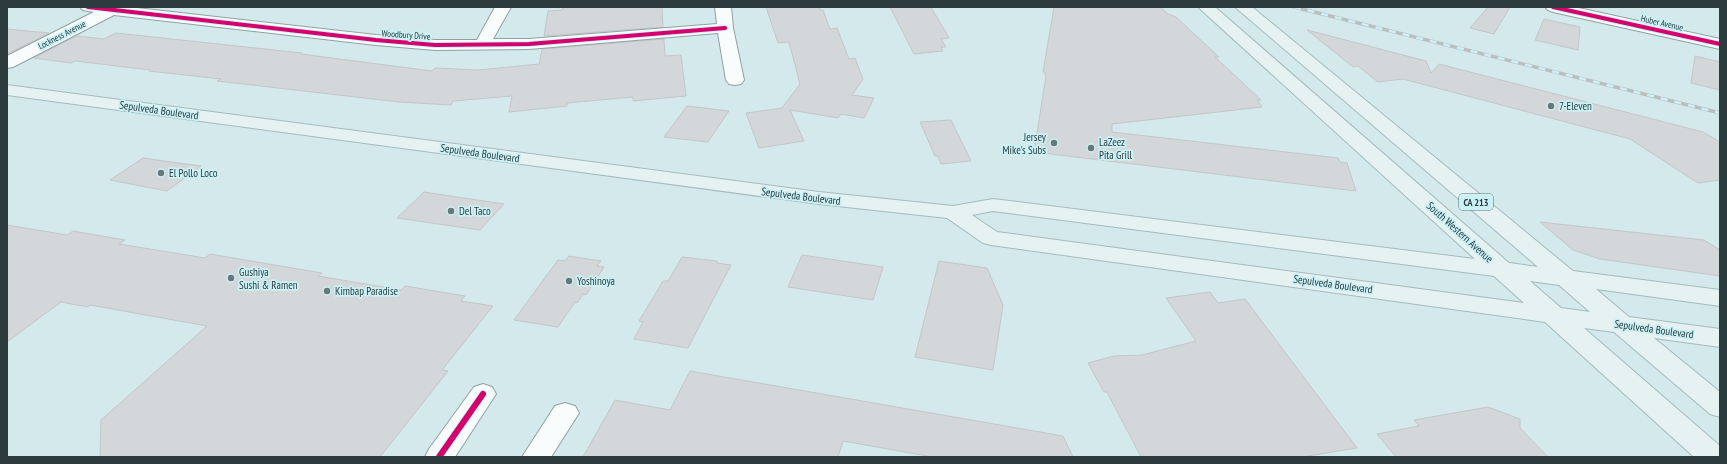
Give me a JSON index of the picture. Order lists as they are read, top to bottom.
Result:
{
  "streets": {
    "main road": ["Sepulveda Boulevard", "CA 213", "South Western Avenue"],
    "street": ["Huber Avenue", "Lockness Avenue", "Woodbury Drive"]
  },
  "crossings": [
    ["Lockness Avenue", "Woodbury Drive"],
    ["Sepulveda Boulevard", "CA 213"],
    ["Sepulveda Boulevard", "South Western Avenue"]
  ],
  "places": [
    "7-Eleven",
    "Jersey Mike's Subs",
    "LaZeez Pita Grill",
    "El Pollo Loco",
    "Del Taco",
    "Gushiya Sushi & Ramen",
    "Yoshinoya",
    "Kimbap Paradise"
  ]
}
